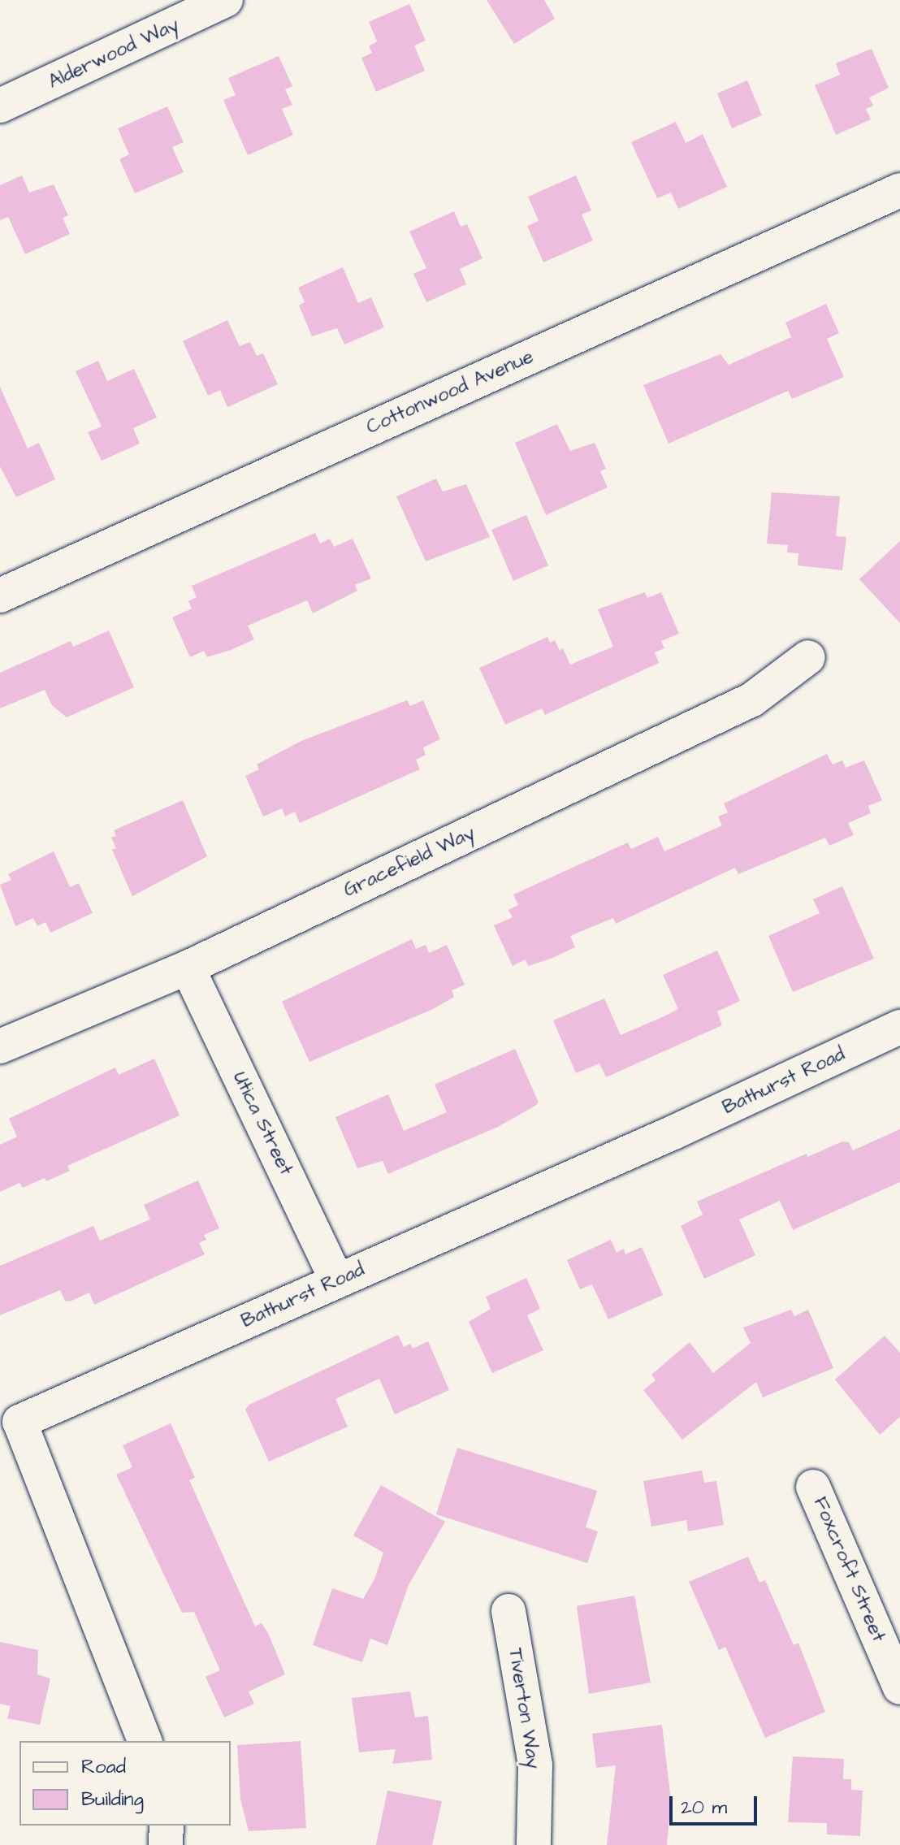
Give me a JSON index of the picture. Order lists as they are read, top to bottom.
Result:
{
  "streets": {
    "street": [
      "Alderwood Way",
      "Cottonwood Avenue",
      "Gracefield Way",
      "Bathurst Road",
      "Utica Street",
      "Foxcroft Street",
      "Tiverton Way"
    ]
  },
  "crossings": [
    ["Gracefield Way", "Utica Street"],
    ["Bathurst Road", "Utica Street"]
  ],
  "legend": ["Road", "Building"],
  "scale_bar": "20 m"
}
